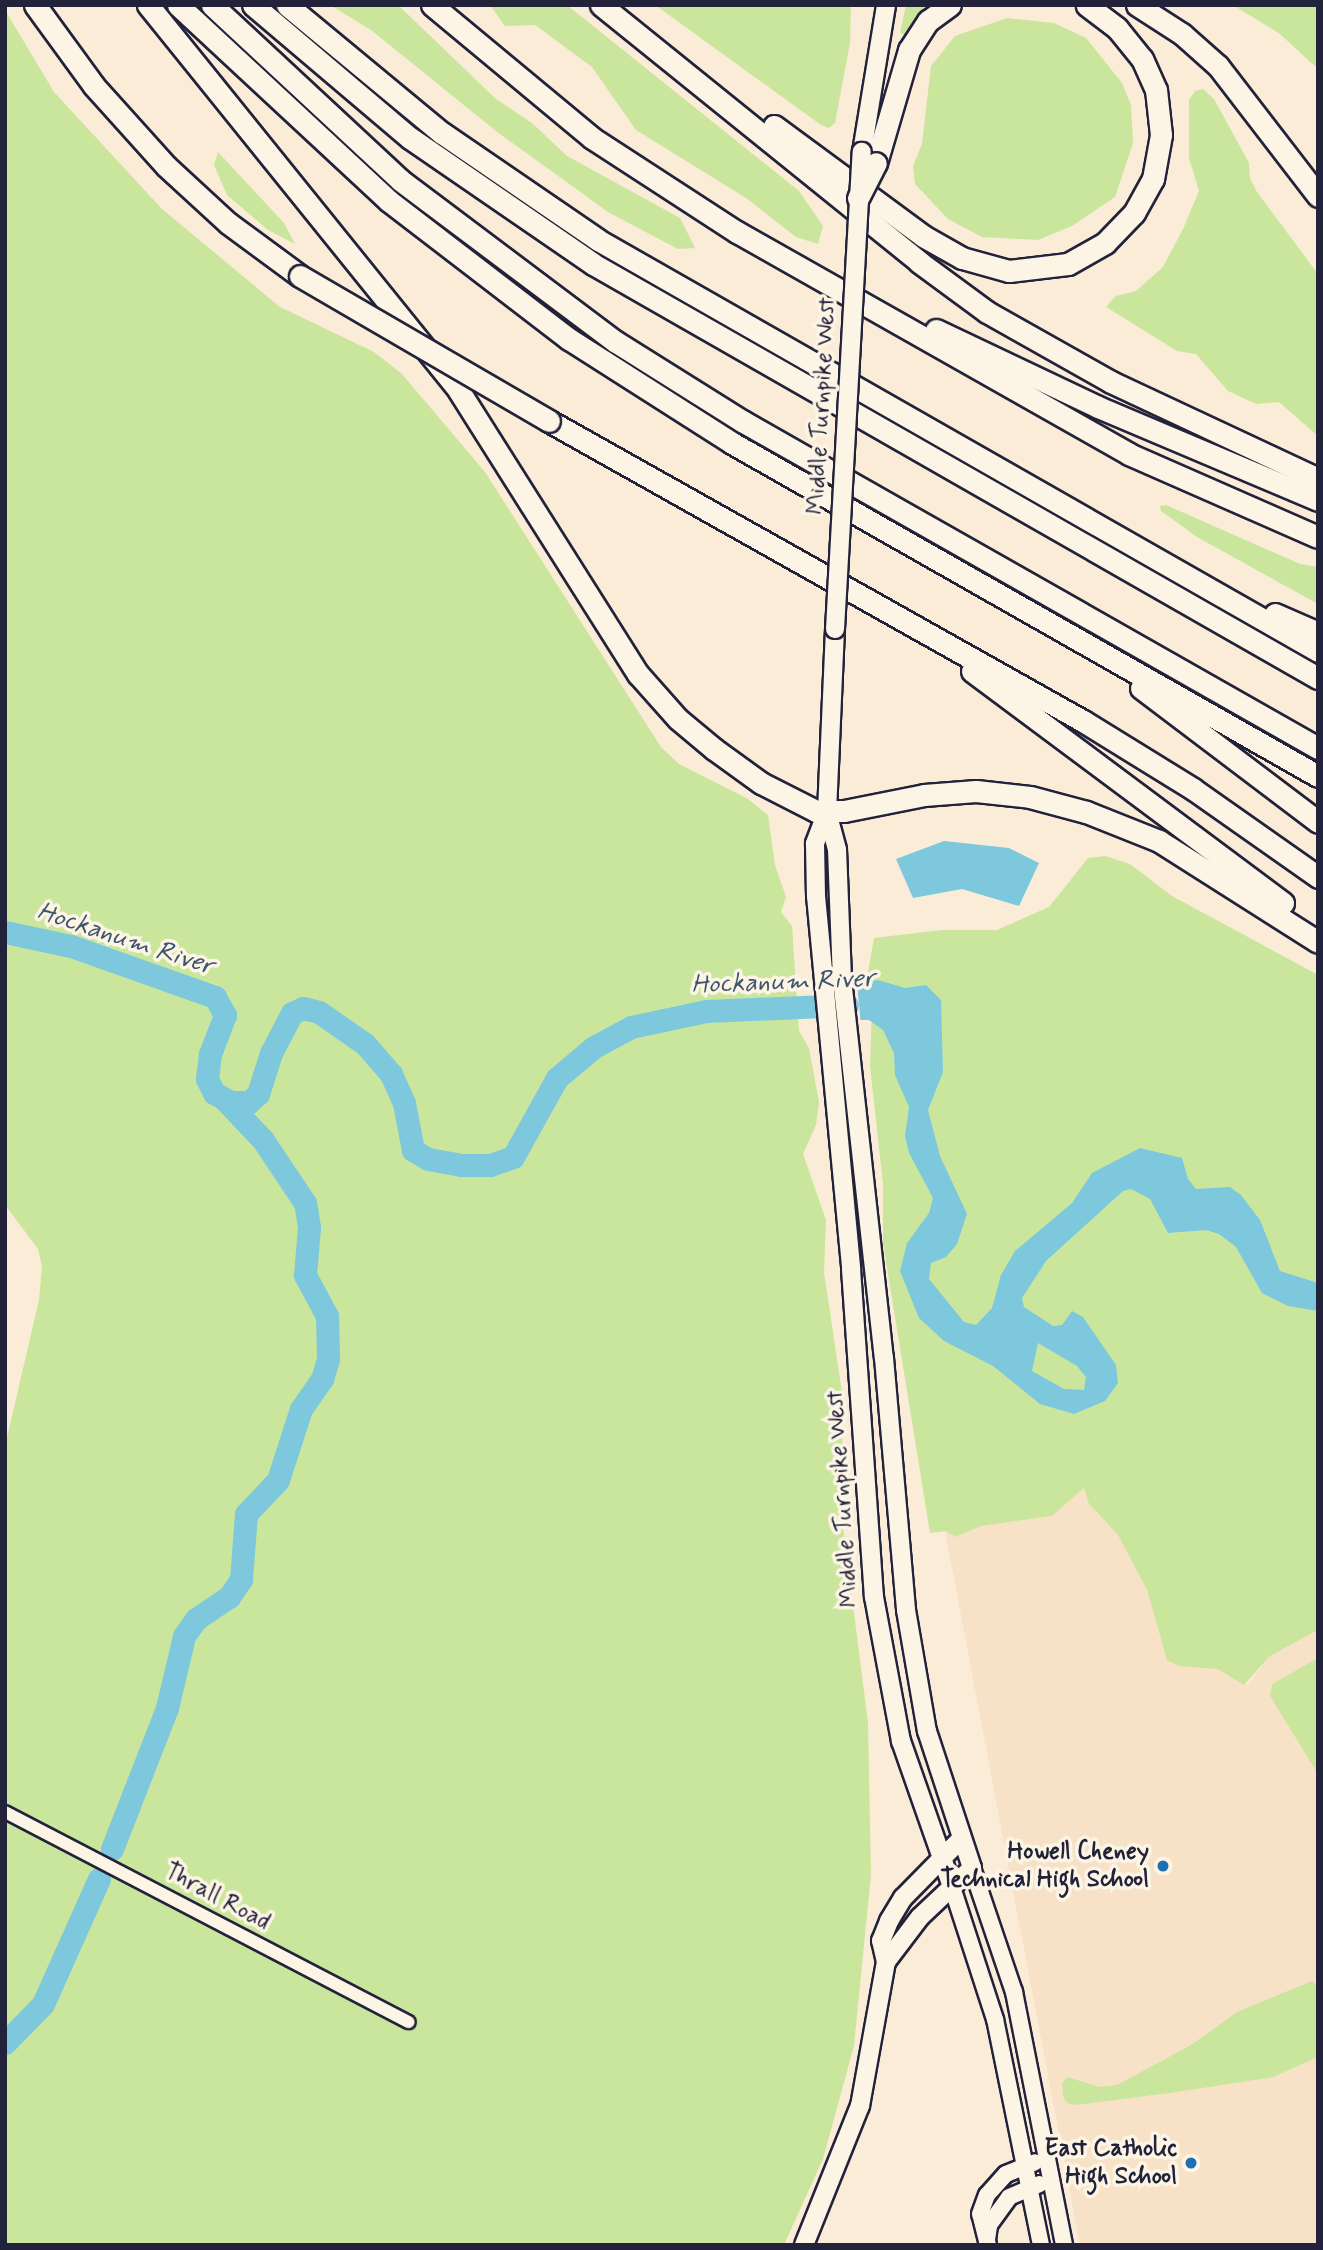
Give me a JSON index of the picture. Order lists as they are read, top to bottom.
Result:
{
  "streets": {
    "main road": ["Middle Turnpike West"],
    "street": ["Thrall Road"]
  },
  "water": ["Hockanum River"],
  "places": ["Howell Cheney Technical High School", "East Catholic High School"]
}
